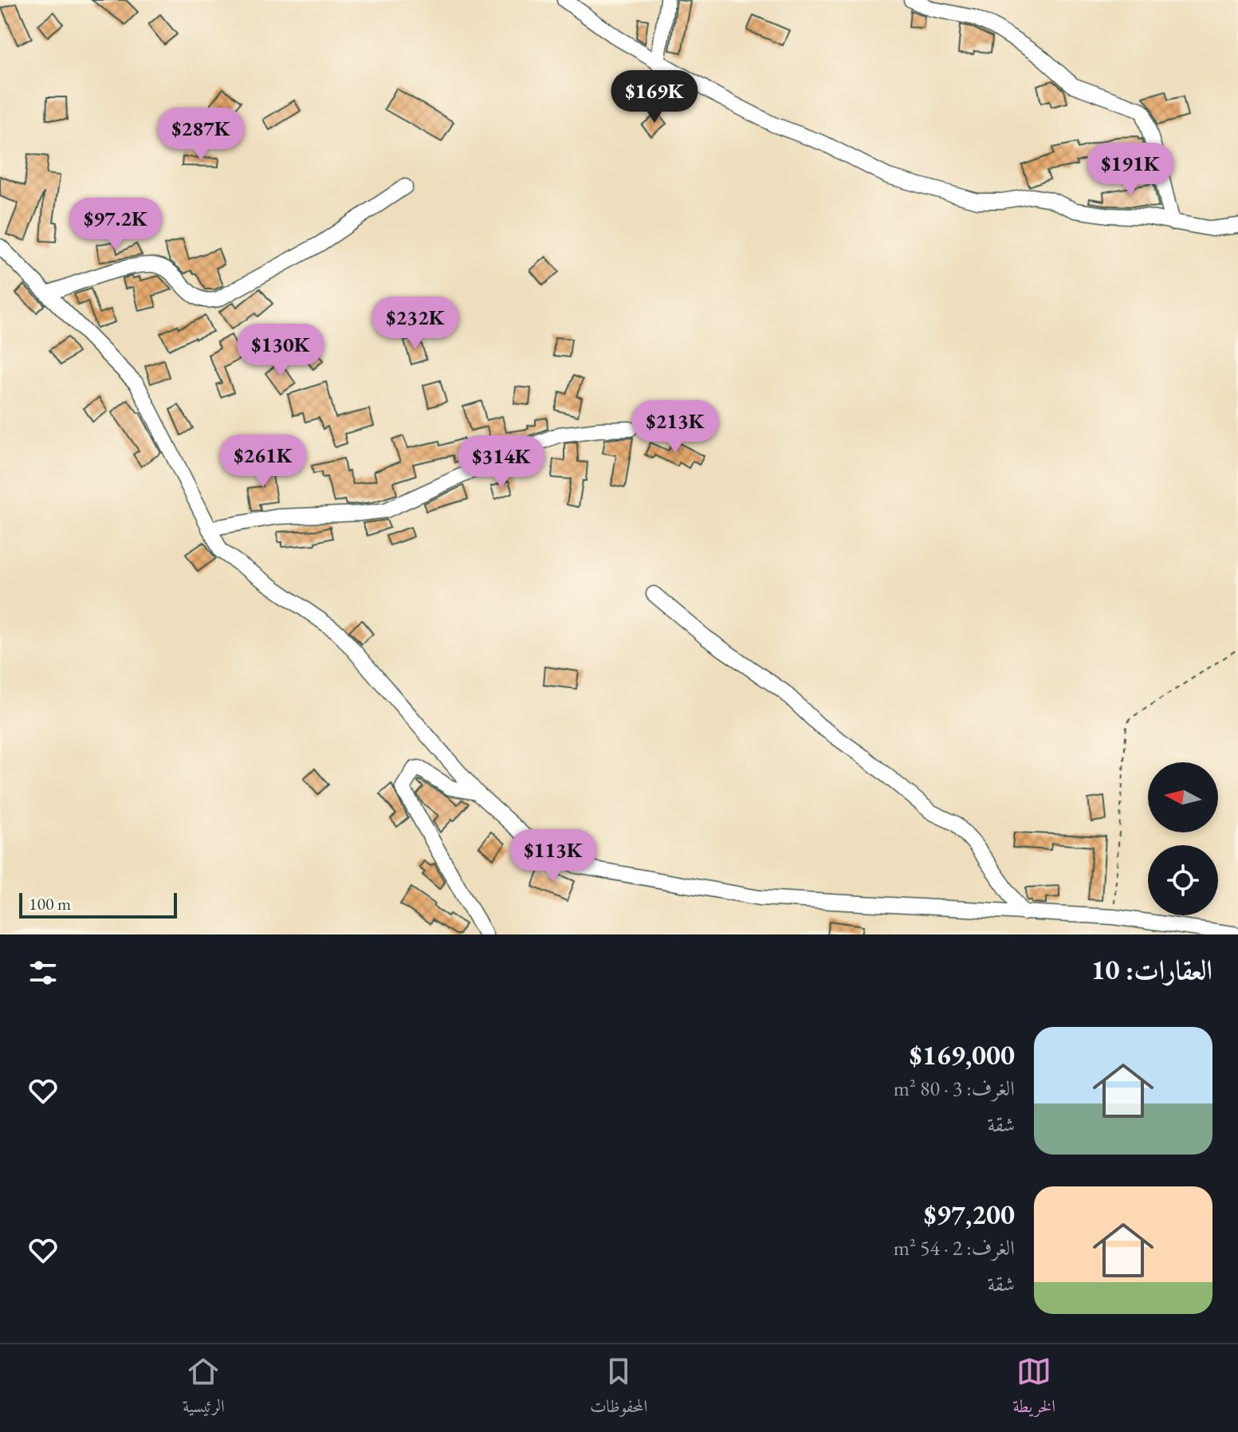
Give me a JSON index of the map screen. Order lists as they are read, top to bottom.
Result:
{
  "scale_bar": "100 m",
  "north": "left",
  "page": {
    "price": [
      "$169K",
      "$287K",
      "$191K",
      "$97.2K",
      "$232K",
      "$130K",
      "$213K",
      "$261K",
      "$314K",
      "$113K"
    ],
    "scale": "100 m",
    "heading": "العقارات: 10",
    "list": [
      {
        "name": "$169,000",
        "note": "الغرف: 3 · 80 m² · شقة"
      },
      {
        "name": "$97,200",
        "note": "الغرف: 2 · 54 m² · شقة"
      }
    ],
    "tabs": ["الخريطة", "المحفوظات", "الرئيسية"]
  }
}
